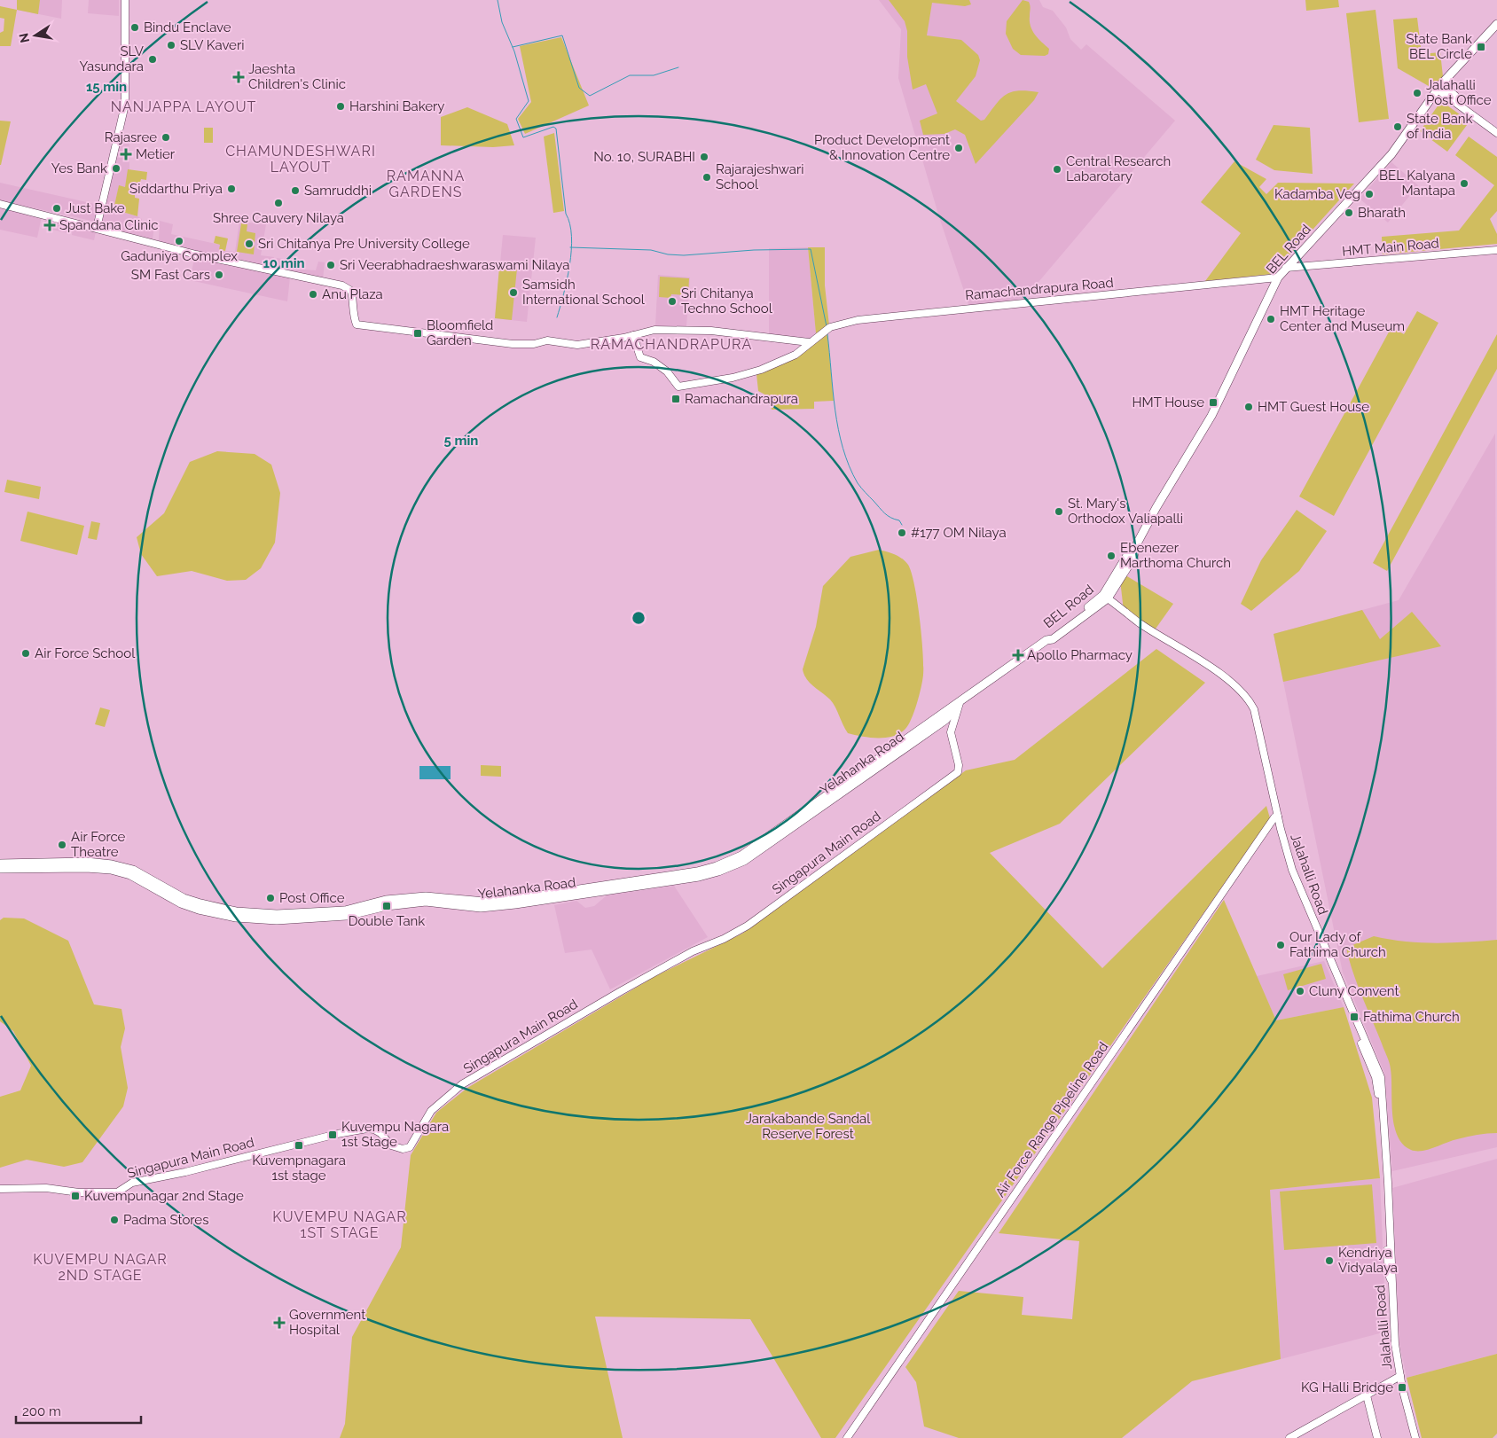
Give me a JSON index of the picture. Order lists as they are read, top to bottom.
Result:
{
  "streets": {
    "main road": ["BEL Road", "Yelahanka Road"],
    "street": [
      "HMT Main Road",
      "Ramachandrapura Road",
      "Singapura Main Road",
      "Jalahalli Road",
      "Air Force Range Pipeline Road"
    ]
  },
  "crossings": [
    ["HMT Main Road", "BEL Road"],
    ["BEL Road", "Ramachandrapura Road"],
    ["BEL Road", "Yelahanka Road"],
    ["BEL Road", "Jalahalli Road"],
    ["Yelahanka Road", "Singapura Main Road"],
    ["Jalahalli Road", "Air Force Range Pipeline Road"]
  ],
  "districts": [
    "NANJAPPA LAYOUT",
    "CHAMUNDESHWARI LAYOUT",
    "RAMANNA GARDENS",
    "RAMACHANDRAPURA",
    "KUVEMPU NAGAR 1ST STAGE",
    "KUVEMPU NAGAR 2ND STAGE"
  ],
  "parks": ["Jarakabande Sandal Reserve Forest"],
  "places": {
    "other": [
      "Bindu Enclave",
      "SLV Kaveri",
      "SLV Yasundara",
      "Jalahalli Post Office",
      "Harshini Bakery",
      "State Bank of India",
      "Rajasree",
      "Product Development & Innovation Centre",
      "No. 10, SURABHI",
      "Yes Bank",
      "Central Research Labarotary",
      "Rajarajeshwari School",
      "BEL Kalyana Mantapa",
      "Siddarthu Priya",
      "Samruddhi",
      "Kadamba Veg",
      "Shree Cauvery Nilaya",
      "Just Bake",
      "Bharath",
      "Gaduniya Complex",
      "Sri Chitanya Pre University College",
      "Sri Veerabhadraeshwaraswami Nilaya",
      "SM Fast Cars",
      "Samsidh International School",
      "Anu Plaza",
      "Sri Chitanya Techno School",
      "HMT Heritage Center and Museum",
      "HMT Guest House",
      "St. Mary's Orthodox Valiapalli",
      "#177 OM Nilaya",
      "Ebenezer Marthoma Church",
      "Air Force School",
      "Air Force Theatre",
      "Post Office",
      "Our Lady of Fathima Church",
      "Cluny Convent",
      "Padma Stores",
      "Kendriya Vidyalaya"
    ],
    "transit": [
      "State Bank BEL Circle",
      "Bloomfield Garden",
      "Ramachandrapura",
      "HMT House",
      "Double Tank",
      "Fathima Church",
      "Kuvempu Nagara 1st Stage",
      "Kuvempnagara 1st stage",
      "Kuvempunagar 2nd Stage",
      "KG Halli Bridge"
    ],
    "health": [
      "Jaeshta Children's Clinic",
      "Metier",
      "Spandana Clinic",
      "Apollo Pharmacy",
      "Government Hospital"
    ]
  },
  "scale_bar": "200 m",
  "north": "left",
  "rings": ["15 min", "10 min", "5 min"]
}
